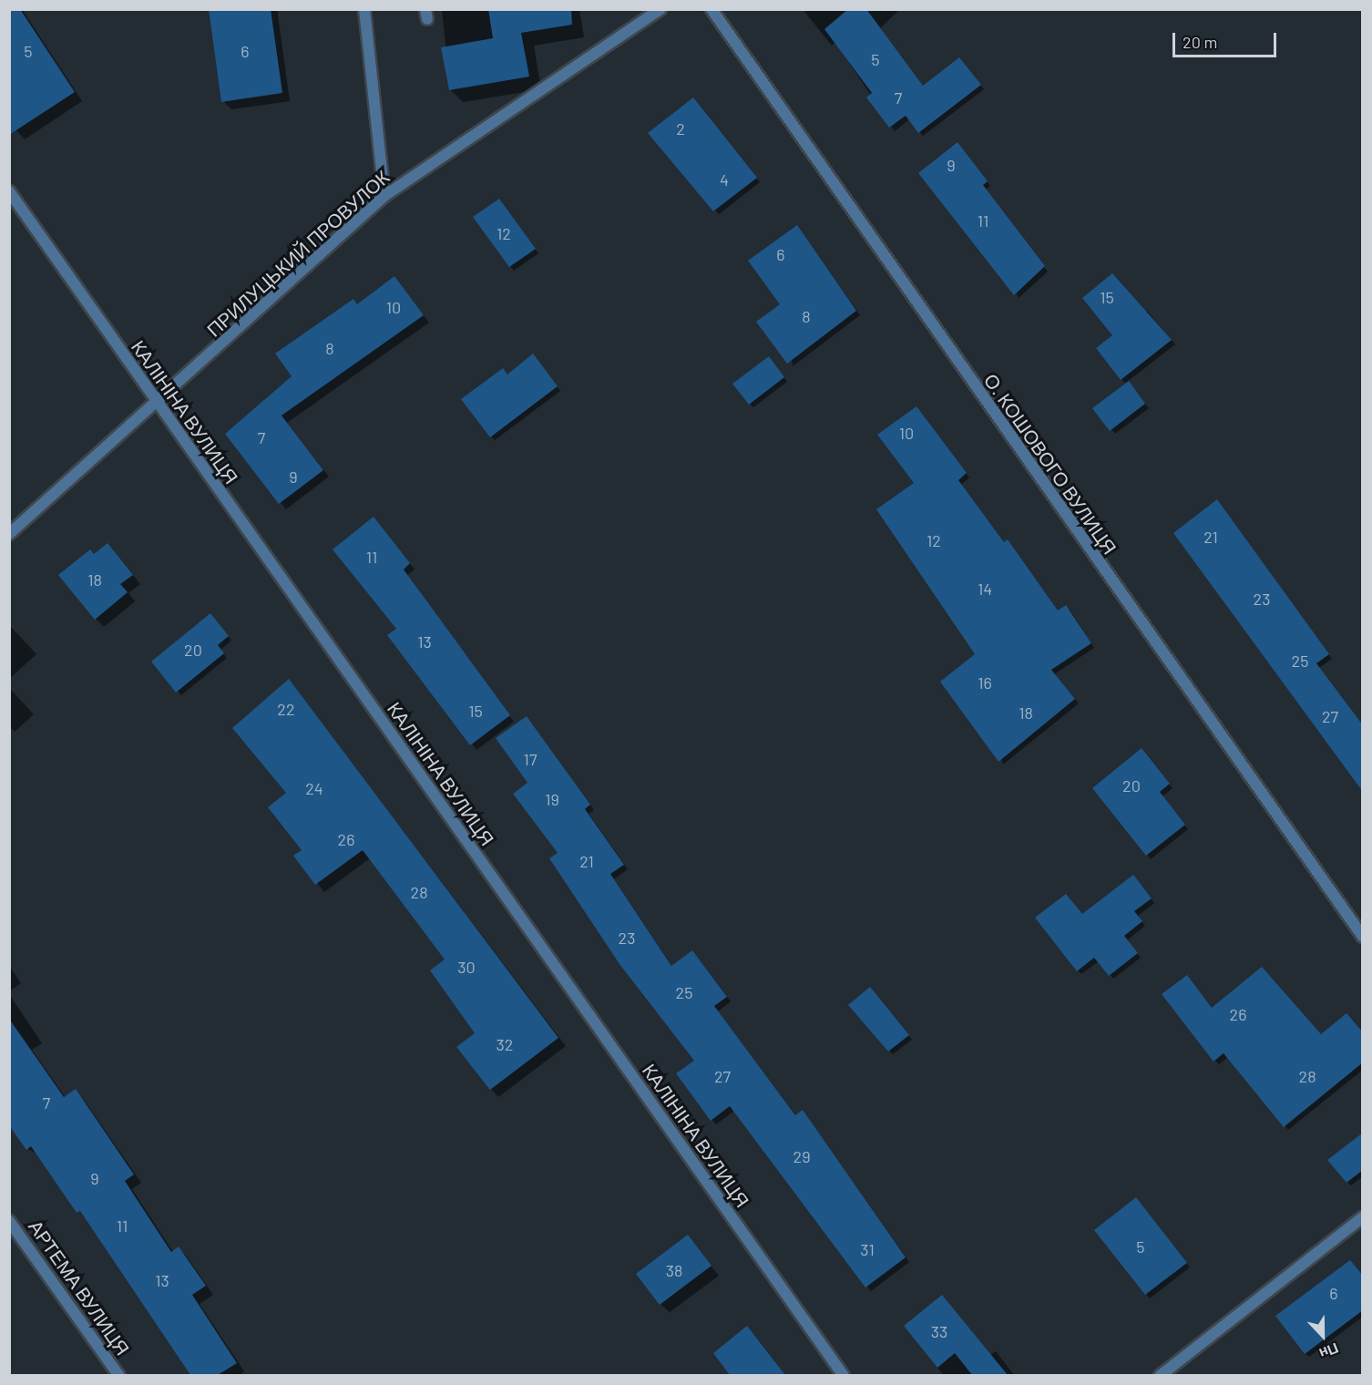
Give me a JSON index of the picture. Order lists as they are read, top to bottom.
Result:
{
  "streets": {
    "street": [
      "ПРИЛУЦЬКИЙ ПРОВУЛОК",
      "КАЛІНІНА ВУЛИЦЯ",
      "О. КОШОВОГО ВУЛИЦЯ",
      "АРТЕМА ВУЛИЦЯ"
    ]
  },
  "crossings": [
    ["ПРИЛУЦЬКИЙ ПРОВУЛОК", "КАЛІНІНА ВУЛИЦЯ"]
  ],
  "house_numbers": [
    "5",
    "6",
    "5",
    "7",
    "2",
    "9",
    "4",
    "11",
    "12",
    "6",
    "15",
    "10",
    "8",
    "8",
    "10",
    "7",
    "9",
    "21",
    "12",
    "11",
    "18",
    "14",
    "23",
    "13",
    "20",
    "25",
    "16",
    "22",
    "15",
    "18",
    "27",
    "17",
    "20",
    "24",
    "19",
    "26",
    "21",
    "28",
    "23",
    "30",
    "25",
    "26",
    "32",
    "27",
    "28",
    "7",
    "29",
    "9",
    "11",
    "5",
    "31",
    "38",
    "13",
    "6",
    "33"
  ],
  "scale_bar": "20 m",
  "north": "bottom"
}
